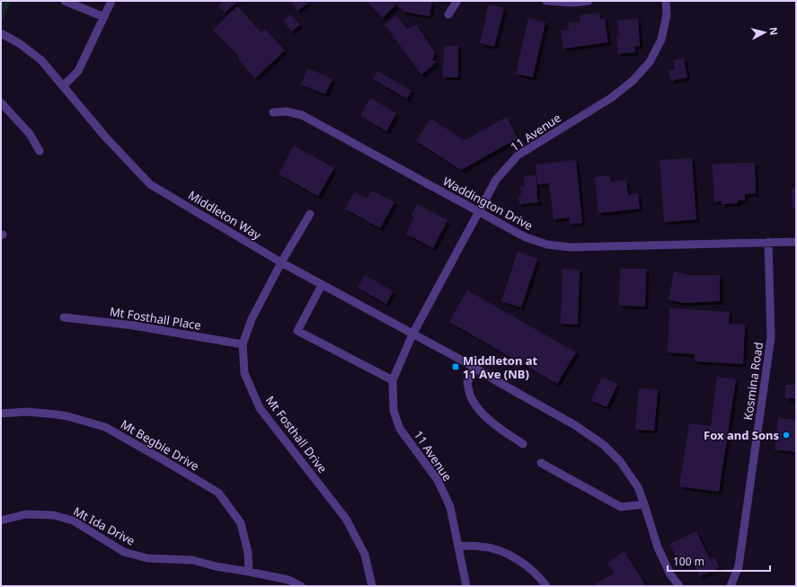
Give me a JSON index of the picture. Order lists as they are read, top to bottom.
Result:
{
  "streets": {
    "street": [
      "11 Avenue",
      "Waddington Drive",
      "Middleton Way",
      "Mt Fosthall Place",
      "Kosmina Road",
      "Mt Fosthall Drive",
      "Mt Begbie Drive",
      "Mt Ida Drive"
    ]
  },
  "crossings": [
    ["11 Avenue", "Waddington Drive"],
    ["11 Avenue", "Middleton Way"],
    ["Waddington Drive", "Kosmina Road"],
    ["Middleton Way", "Mt Fosthall Drive"],
    ["Mt Fosthall Place", "Mt Fosthall Drive"],
    ["Mt Begbie Drive", "Mt Ida Drive"]
  ],
  "places": {
    "transit": ["Middleton at 11 Ave (NB)"],
    "other": ["Fox and Sons"]
  },
  "scale_bar": "100 m",
  "north": "right"
}
